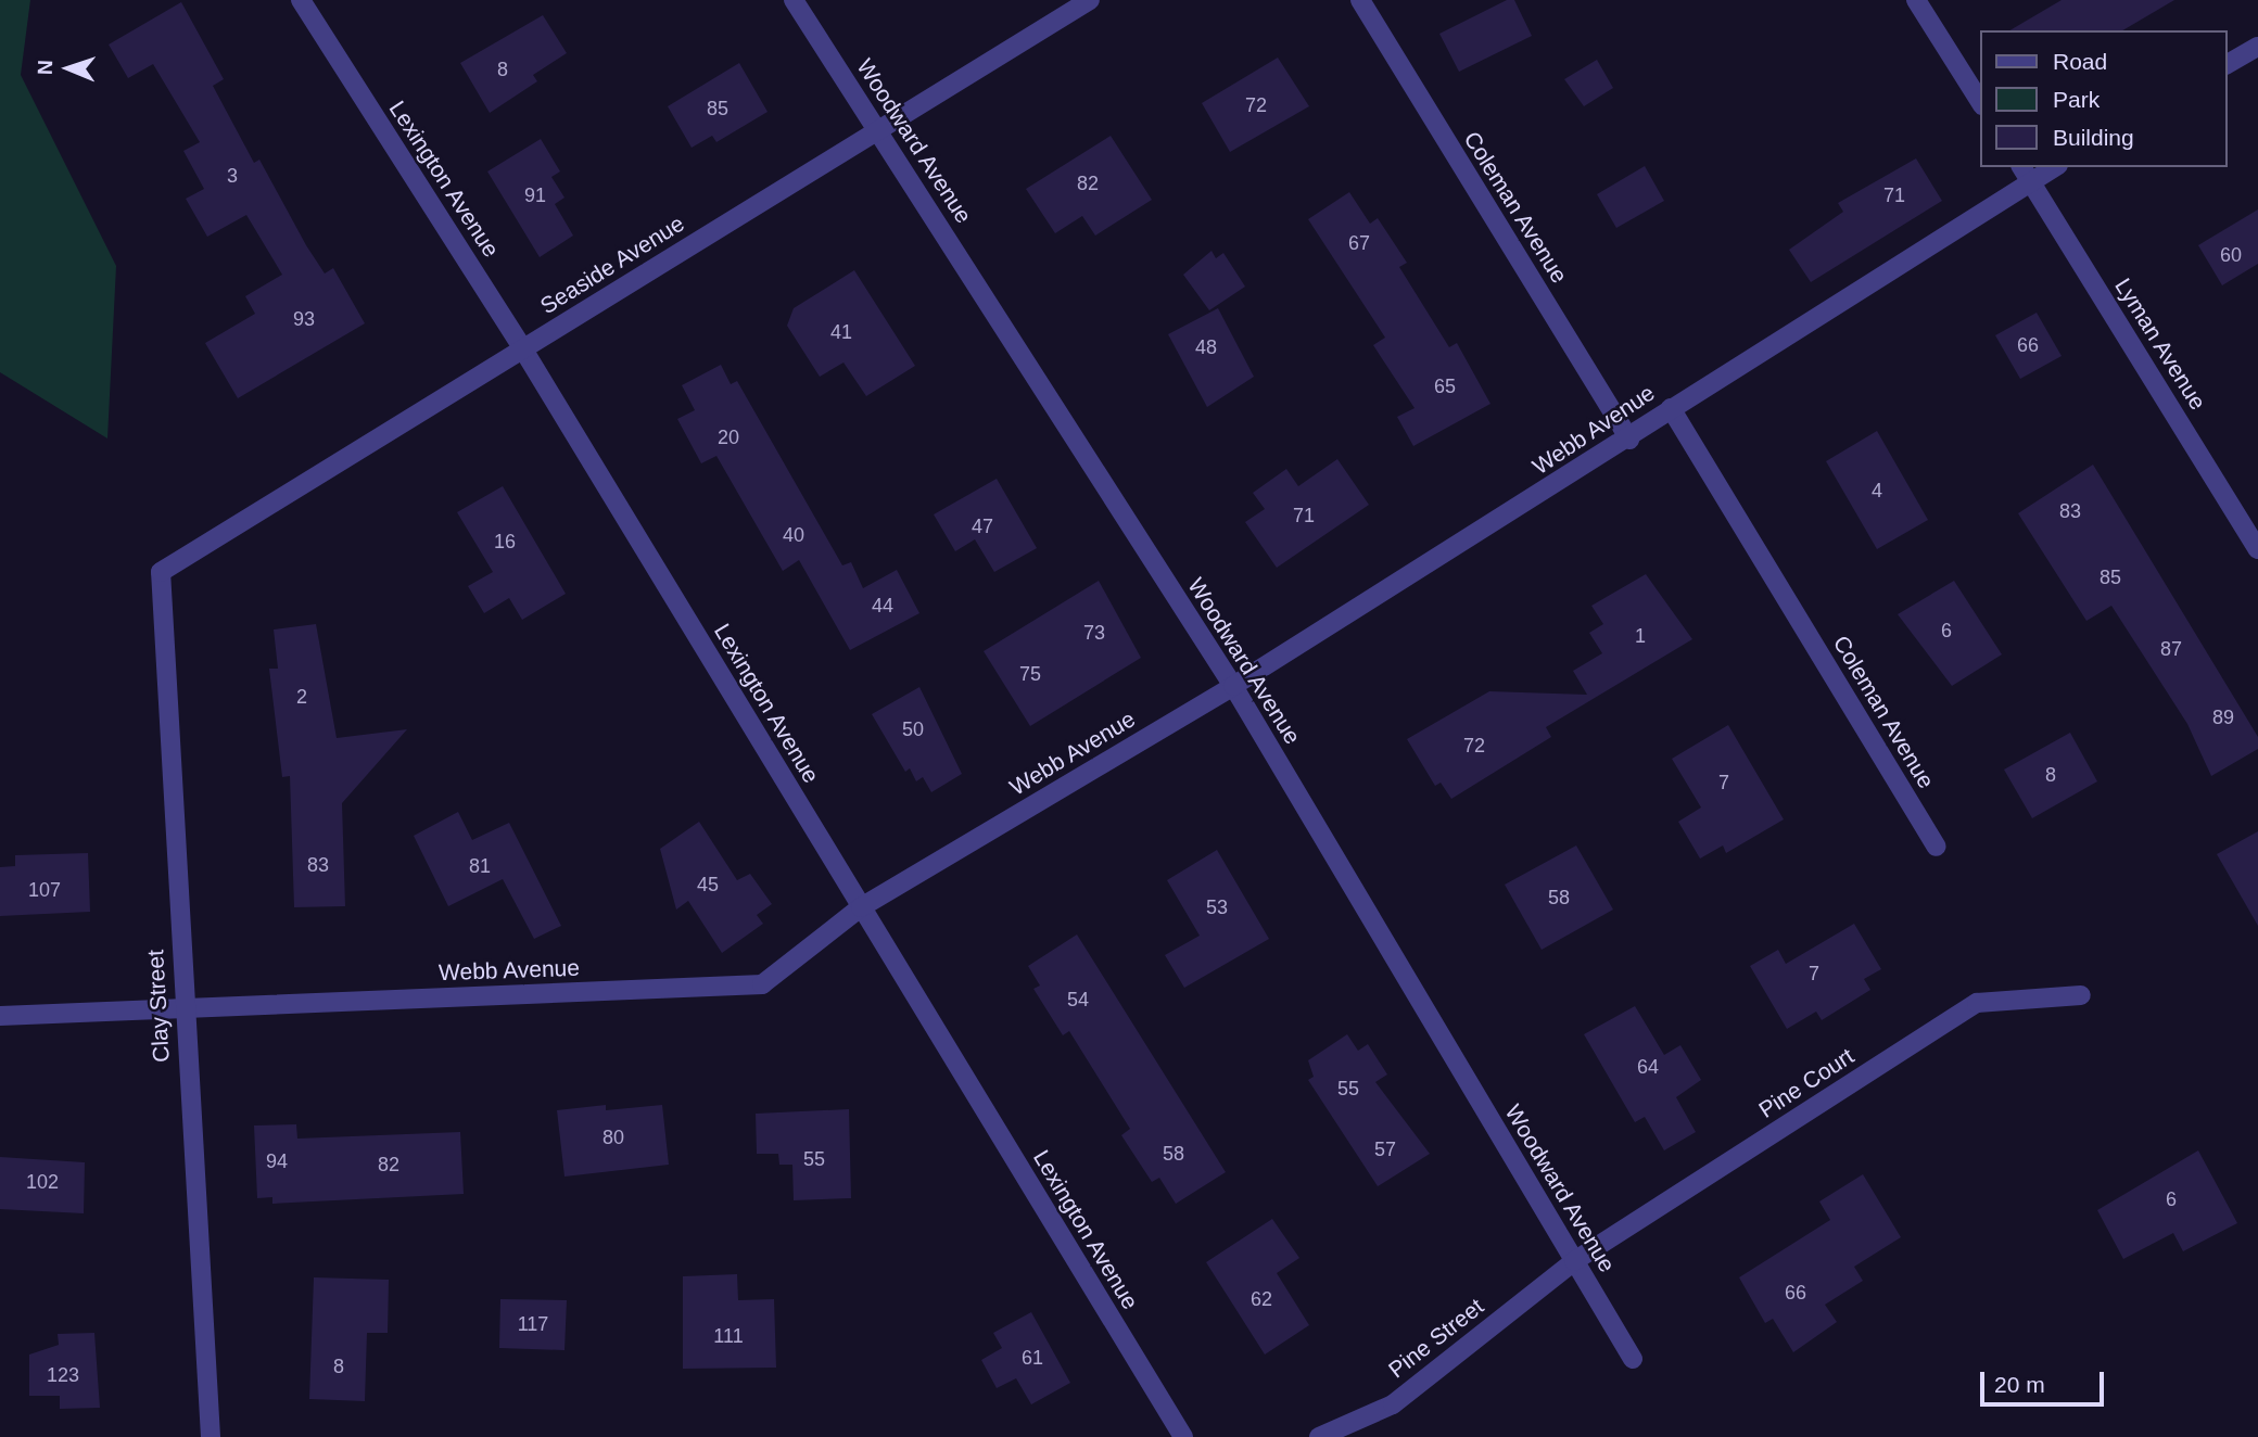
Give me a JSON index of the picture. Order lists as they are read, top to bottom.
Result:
{
  "streets": {
    "street": [
      "Woodward Avenue",
      "Lexington Avenue",
      "Coleman Avenue",
      "Seaside Avenue",
      "Lyman Avenue",
      "Webb Avenue",
      "Clay Street",
      "Pine Court",
      "Pine Street"
    ]
  },
  "crossings": [
    ["Woodward Avenue", "Seaside Avenue"],
    ["Woodward Avenue", "Webb Avenue"],
    ["Woodward Avenue", "Pine Court"],
    ["Woodward Avenue", "Pine Street"],
    ["Lexington Avenue", "Seaside Avenue"],
    ["Lexington Avenue", "Webb Avenue"],
    ["Coleman Avenue", "Webb Avenue"],
    ["Seaside Avenue", "Clay Street"],
    ["Lyman Avenue", "Webb Avenue"],
    ["Webb Avenue", "Clay Street"],
    ["Pine Court", "Pine Street"]
  ],
  "house_numbers": [
    "8",
    "72",
    "85",
    "3",
    "82",
    "91",
    "71",
    "67",
    "60",
    "93",
    "41",
    "66",
    "48",
    "65",
    "20",
    "4",
    "83",
    "71",
    "47",
    "40",
    "16",
    "85",
    "44",
    "6",
    "73",
    "1",
    "87",
    "75",
    "2",
    "89",
    "50",
    "72",
    "8",
    "7",
    "83",
    "81",
    "45",
    "107",
    "58",
    "53",
    "7",
    "54",
    "64",
    "55",
    "80",
    "57",
    "58",
    "55",
    "94",
    "82",
    "102",
    "6",
    "66",
    "62",
    "117",
    "111",
    "61",
    "8",
    "123"
  ],
  "legend": ["Road", "Park", "Building"],
  "scale_bar": "20 m",
  "north": "left"
}
